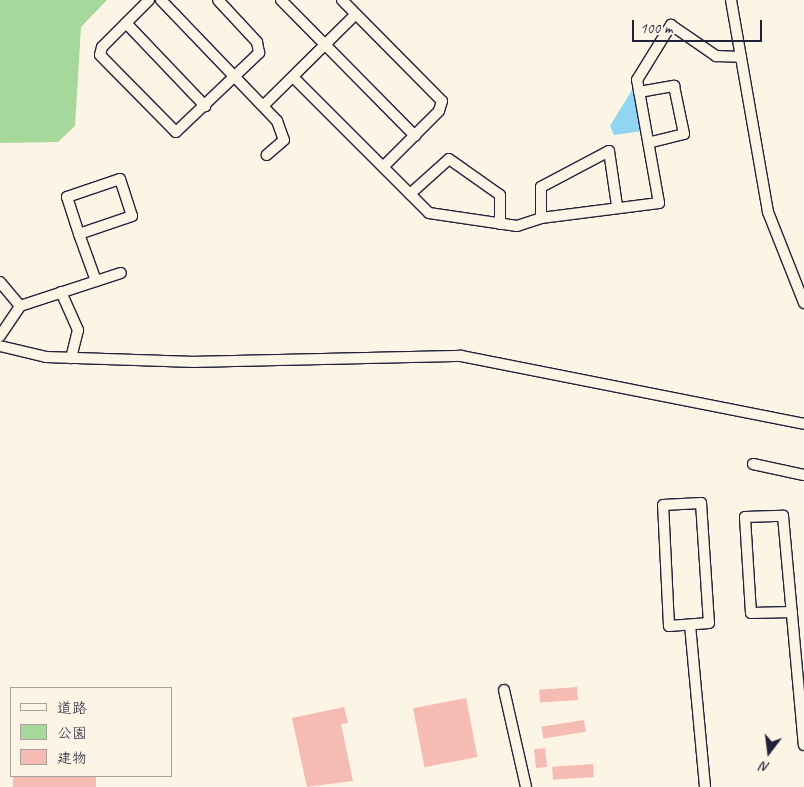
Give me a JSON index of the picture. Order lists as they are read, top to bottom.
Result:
{
  "legend": ["道路", "公園", "建物"],
  "scale_bar": "100 m",
  "north": "bottom"
}
